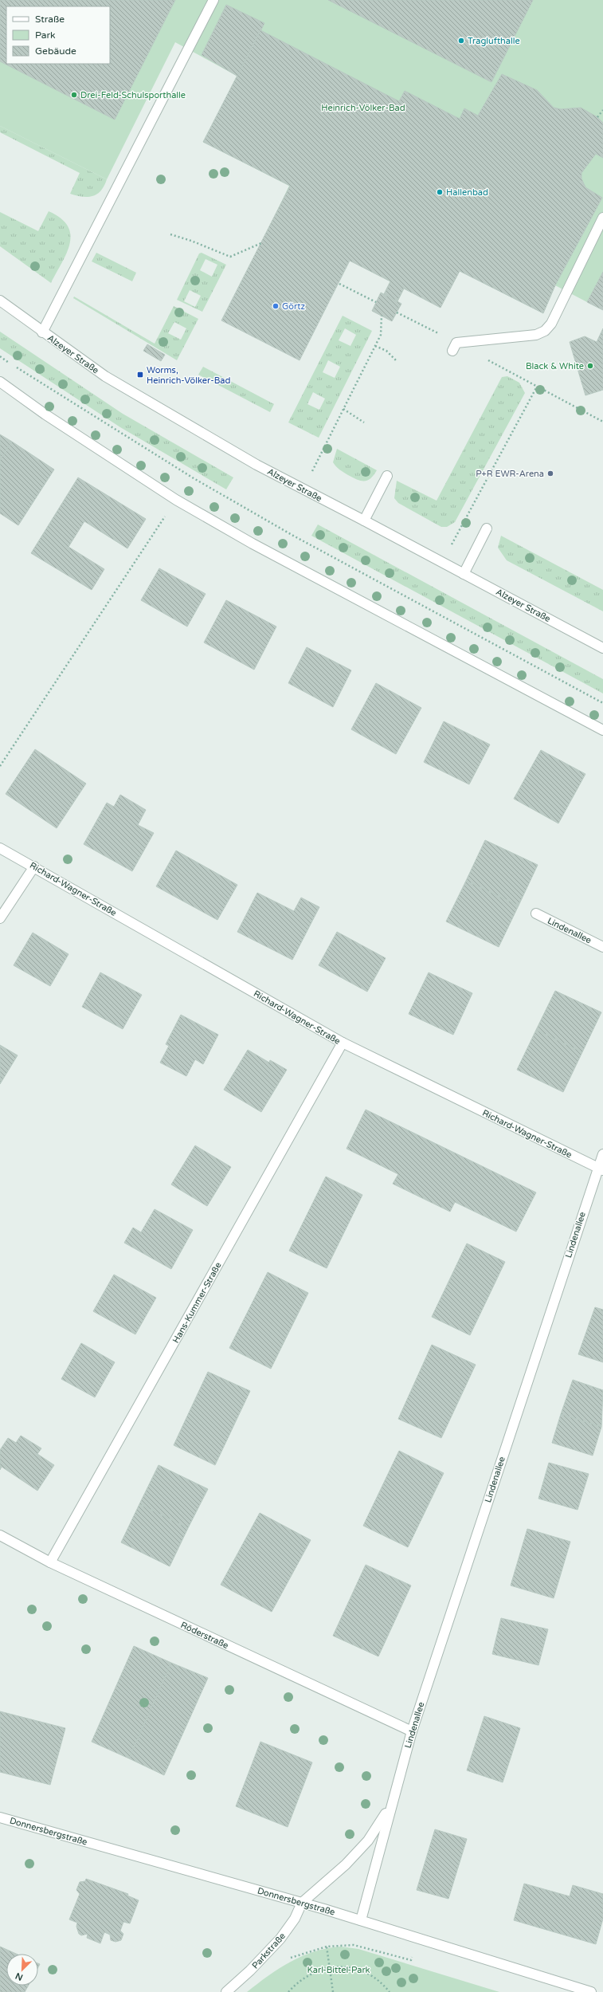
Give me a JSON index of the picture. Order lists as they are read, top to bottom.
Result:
{
  "streets": {
    "street": [
      "Alzeyer Straße",
      "Richard-Wagner-Straße",
      "Lindenallee",
      "Hans-Kummer-Straße",
      "Röderstraße",
      "Donnersbergstraße",
      "Parkstraße"
    ]
  },
  "crossings": [
    ["Richard-Wagner-Straße", "Lindenallee"],
    ["Richard-Wagner-Straße", "Hans-Kummer-Straße"],
    ["Lindenallee", "Röderstraße"],
    ["Lindenallee", "Donnersbergstraße"],
    ["Lindenallee", "Parkstraße"],
    ["Hans-Kummer-Straße", "Röderstraße"],
    ["Donnersbergstraße", "Parkstraße"]
  ],
  "parks": ["Heinrich-Völker-Bad", "Karl-Bittel-Park"],
  "places": {
    "other": [
      "Traglufthalle",
      "Drei-Feld-Schulsporthalle",
      "Hallenbad",
      "Görtz",
      "Black & White",
      "P+R EWR-Arena"
    ],
    "transit": ["Worms, Heinrich-Völker-Bad"]
  },
  "legend": ["Straße", "Park", "Gebäude"],
  "north": "bottom left"
}
